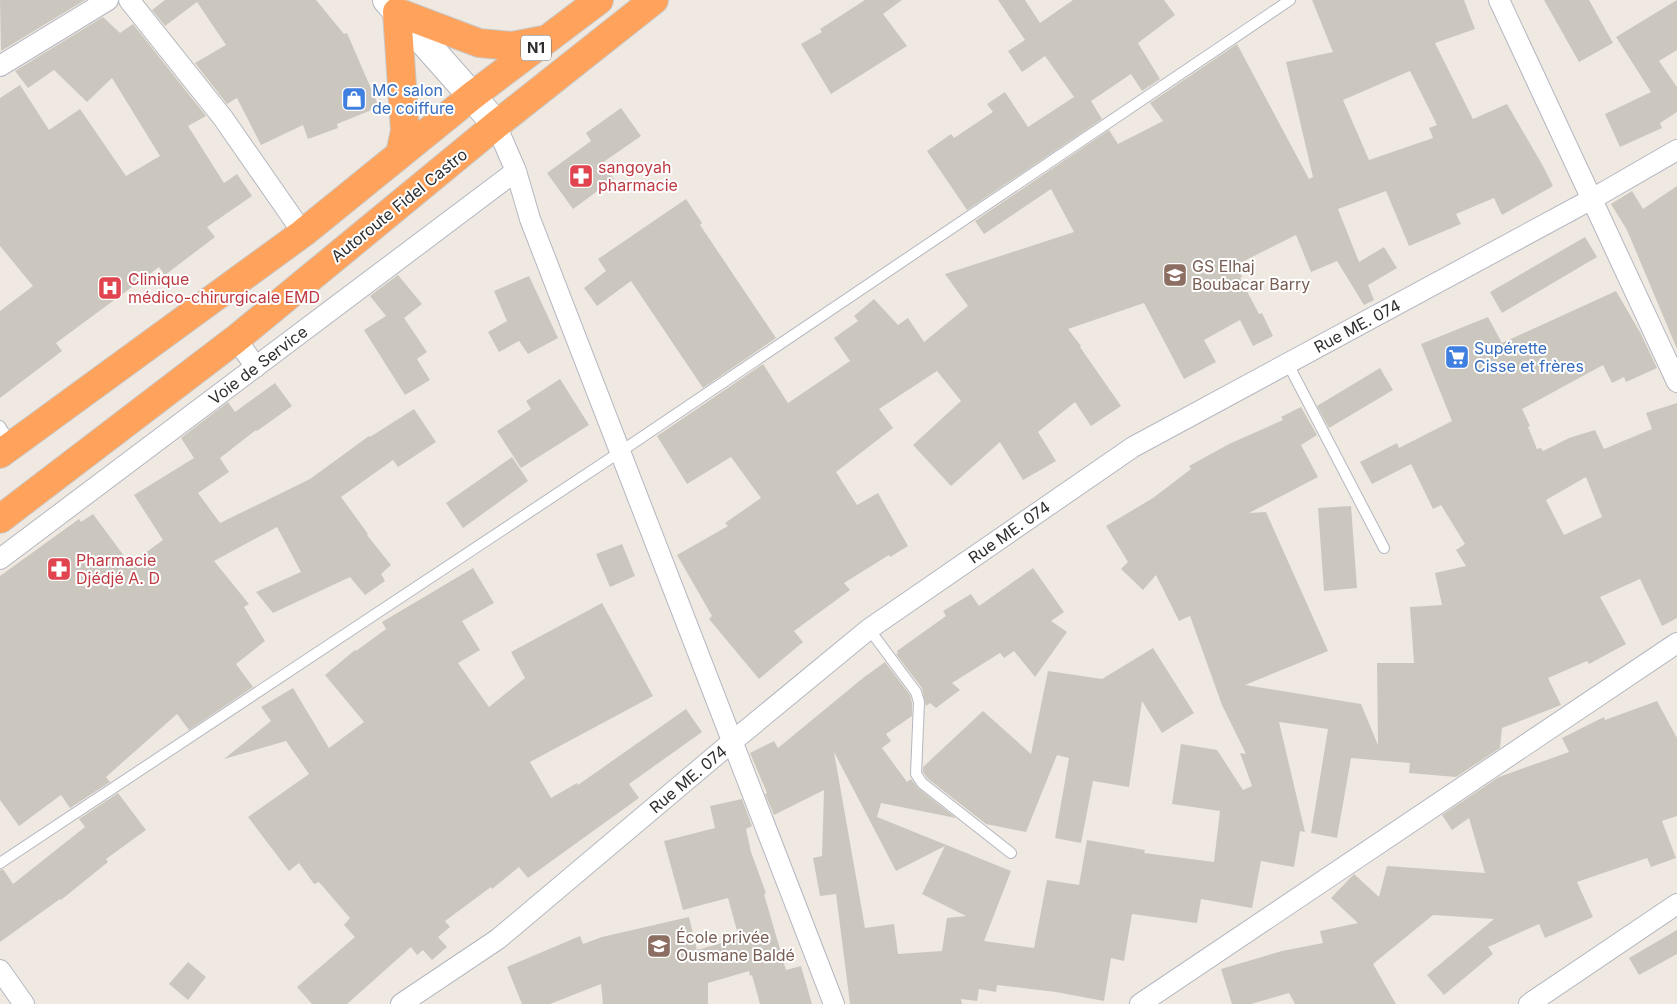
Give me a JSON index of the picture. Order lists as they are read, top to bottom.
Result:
{
  "streets": {
    "highway": ["N1", "Autoroute Fidel Castro"],
    "street": ["Rue ME. 074", "Voie de Service"]
  },
  "places": {
    "shop": ["MC salon de coiffure"],
    "pharmacy": ["sangoyah pharmacie", "Pharmacie Djédjé A. D"],
    "school or university": ["GS Elhaj Boubacar Barry", "École privée Ousmane Baldé"],
    "hospital": ["Clinique médico-chirurgicale EMD"],
    "supermarket": ["Supérette Cisse et frères"]
  }
}
